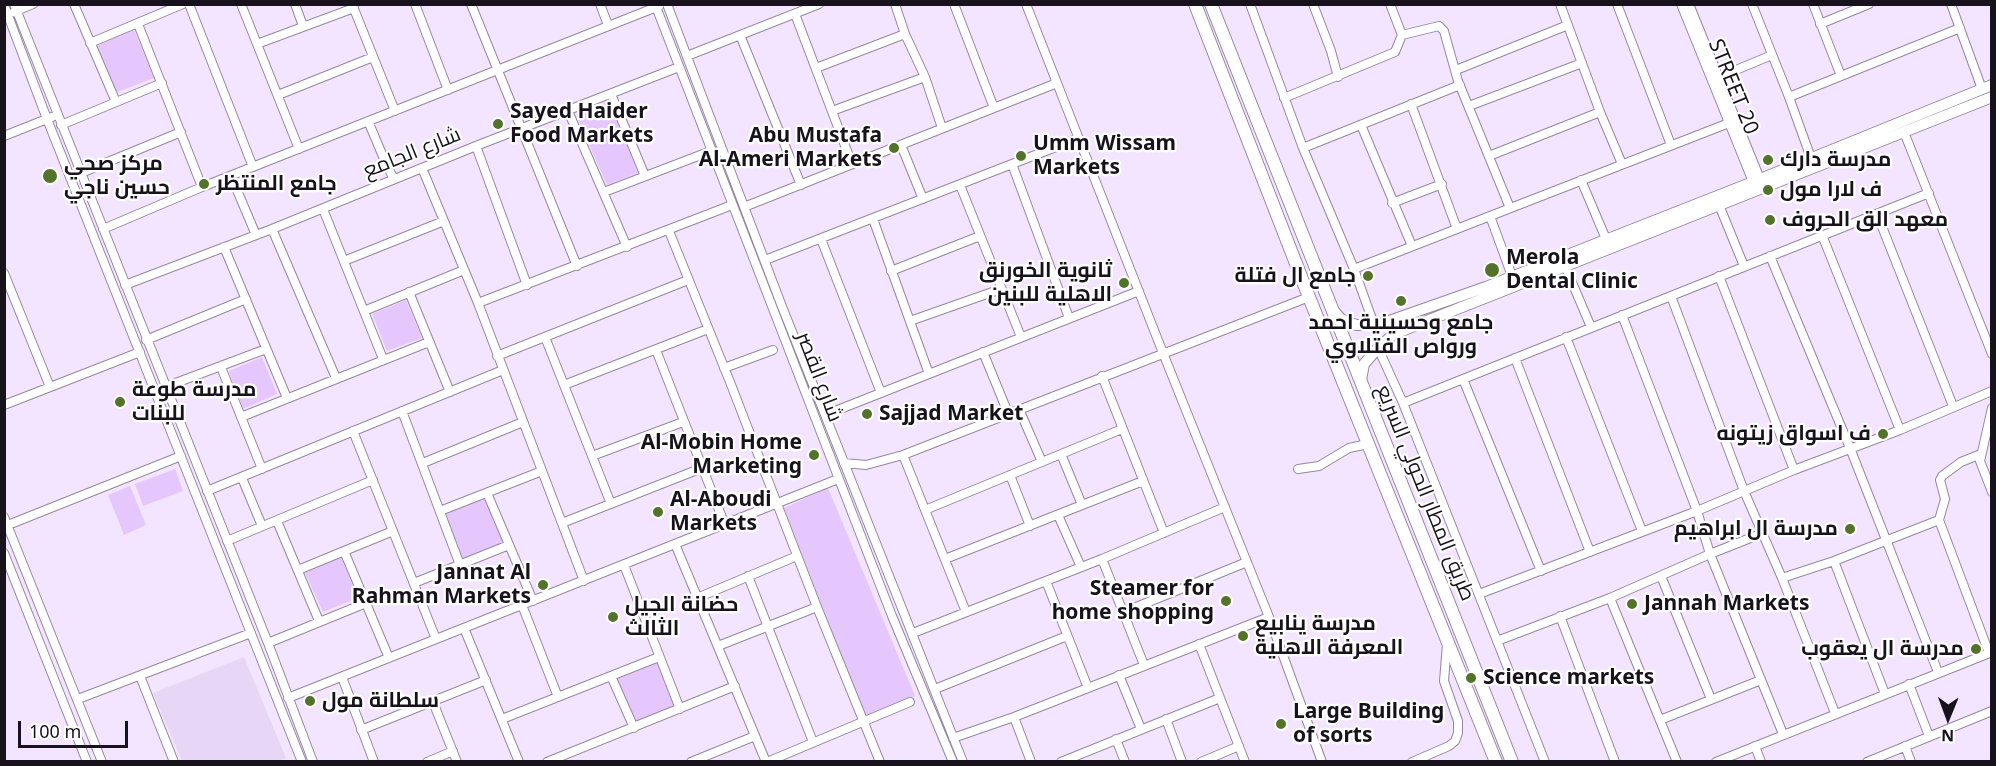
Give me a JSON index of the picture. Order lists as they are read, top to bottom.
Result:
{
  "streets": {
    "highway": ["طريق المطار الحولي السريع"],
    "street": ["STREET 20", "شارع الجامع", "شارع القصر"]
  },
  "crossings": [
    ["شارع الجامع", "شارع القصر"]
  ],
  "places": [
    "Sayed Haider Food Markets",
    "Abu Mustafa Al-Ameri Markets",
    "Umm Wissam Markets",
    "مدرسة دارك",
    "مركز صحي حسين ناجي",
    "جامع المنتظر",
    "ف لارا مول",
    "معهد الق الحروف",
    "Merola Dental Clinic",
    "جامع ال فتلة",
    "ثانوية الخورنق الاهلية للبنين",
    "جامع وحسينية احمد ورواص الفتلاوي",
    "مدرسة طوعة للبنات",
    "Sajjad Market",
    "ف اسواق زيتونه",
    "Al-Mobin Home Marketing",
    "Al-Aboudi Markets",
    "مدرسة ال ابراهيم",
    "Jannat Al Rahman Markets",
    "Steamer for home shopping",
    "Jannah Markets",
    "حضانة الجيل الثالث",
    "مدرسة ينابيع المعرفة الاهلية",
    "مدرسة ال يعقوب",
    "Science markets",
    "سلطانة مول",
    "Large Building of sorts"
  ],
  "scale_bar": "100 m",
  "north": "bottom"
}
